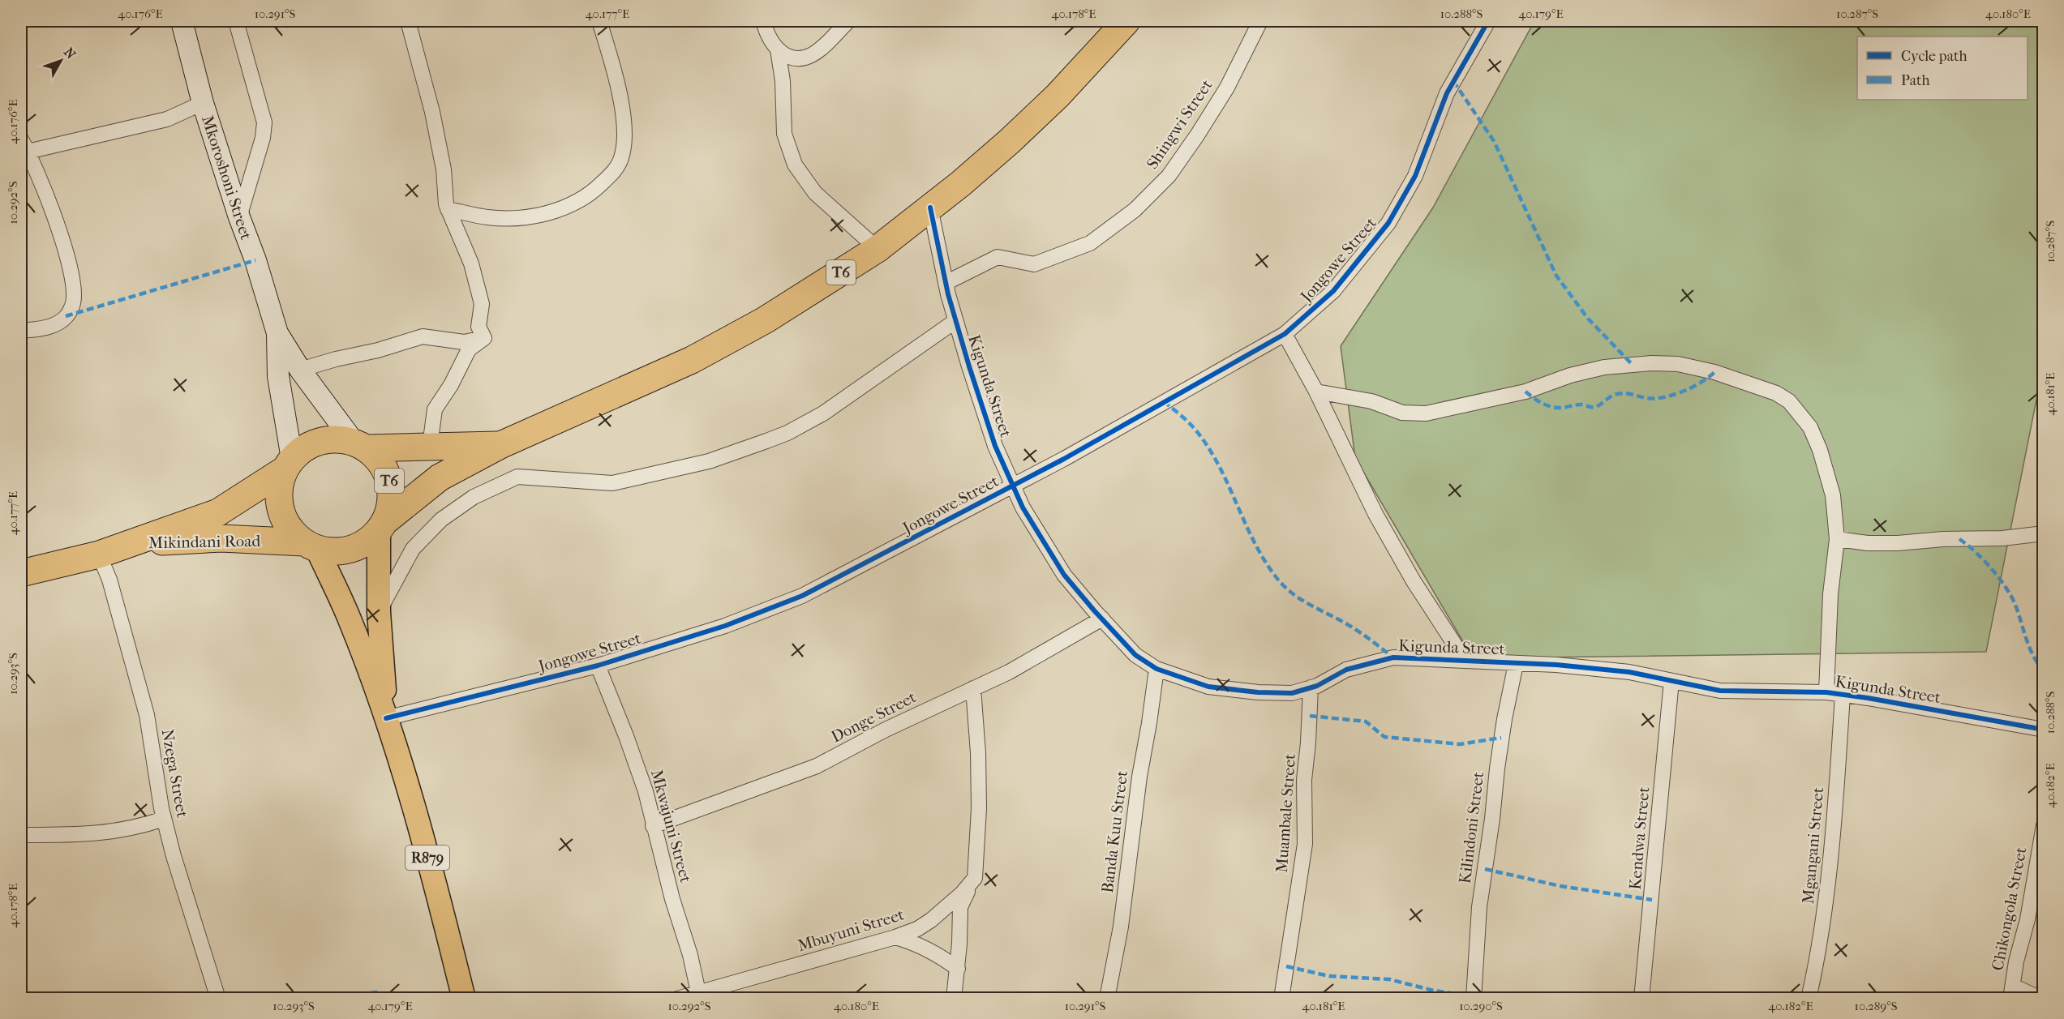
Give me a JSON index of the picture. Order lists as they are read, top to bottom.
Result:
{
  "streets": {
    "highway": ["T6", "Mikindani Road"],
    "main road": ["R879"],
    "street": [
      "Shingwi Street",
      "Mkoroshoni Street",
      "Jongowe Street",
      "Kigunda Street",
      "Donge Street",
      "Nzega Street",
      "Muambale Street",
      "Mkwajuni Street",
      "Kilindoni Street",
      "Banda Kuu Street",
      "Kendwa Street",
      "Mgangani Street",
      "Chikongola Street",
      "Mbuyuni Street"
    ]
  },
  "crossings": [
    ["Shingwi Street", "Kigunda Street"],
    ["Mkoroshoni Street", "T6"],
    ["Mkoroshoni Street", "Mikindani Road"],
    ["Mkoroshoni Street", "R879"],
    ["Jongowe Street", "Kigunda Street"],
    ["Jongowe Street", "Mkwajuni Street"],
    ["Jongowe Street", "R879"],
    ["T6", "Kigunda Street"],
    ["T6", "Mikindani Road"],
    ["T6", "R879"],
    ["Kigunda Street", "Donge Street"],
    ["Kigunda Street", "Muambale Street"],
    ["Kigunda Street", "Kilindoni Street"],
    ["Kigunda Street", "Banda Kuu Street"],
    ["Kigunda Street", "Kendwa Street"],
    ["Kigunda Street", "Mgangani Street"],
    ["Mikindani Road", "Nzega Street"],
    ["Mikindani Road", "R879"],
    ["Donge Street", "Mkwajuni Street"],
    ["Mkwajuni Street", "Mbuyuni Street"]
  ],
  "legend": ["Cycle path", "Path"],
  "north": "top right",
  "coordinates": [
    "40.176°E",
    "10.291°S",
    "40.177°E",
    "40.178°E",
    "10.288°S",
    "40.179°E",
    "10.287°S",
    "40.180°E",
    "10.292°S",
    "40.181°E",
    "10.293°S",
    "40.182°E",
    "10.290°S",
    "10.289°S"
  ]
}
